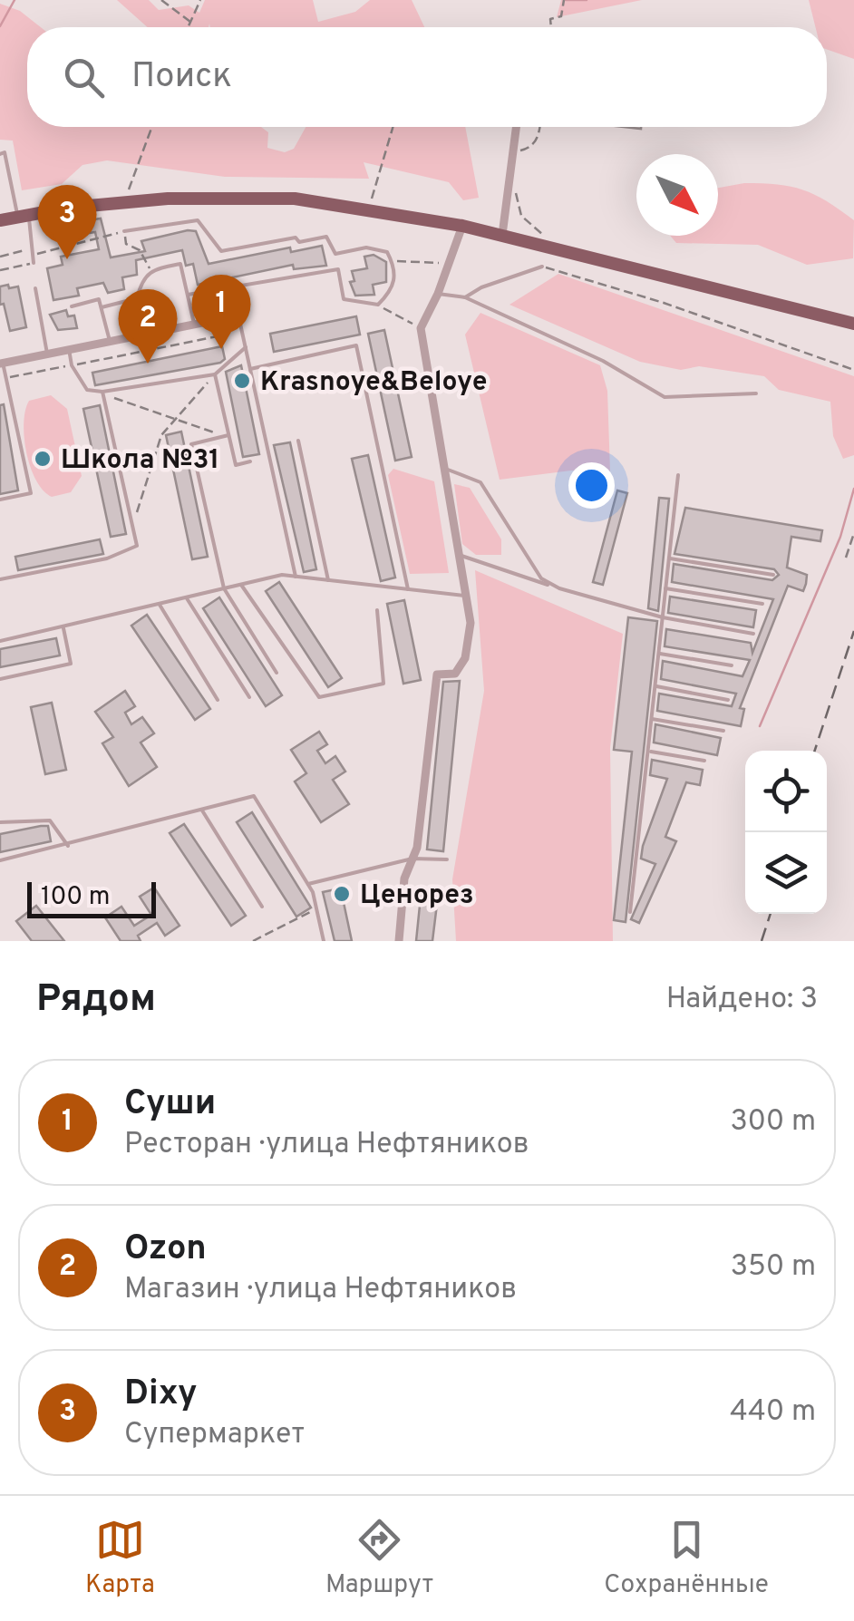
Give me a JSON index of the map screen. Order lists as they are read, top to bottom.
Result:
{
  "places": ["Krasnoye&Beloye", "Школа №31", "Ценорез"],
  "scale_bar": "100 m",
  "north": "bottom right",
  "page": {
    "search": "Поиск",
    "pins": ["3", "1", "2"],
    "scale": "100 m",
    "heading": ["Рядом", "Найдено: 3"],
    "list": [
      {
        "mark": "1",
        "name": "Суши",
        "note": "Ресторан · улица Нефтяников",
        "value": "300 m"
      },
      {
        "mark": "2",
        "name": "Ozon",
        "note": "Магазин · улица Нефтяников",
        "value": "350 m"
      },
      {
        "mark": "3",
        "name": "Dixy",
        "note": "Супермаркет",
        "value": "440 m"
      }
    ],
    "nav": ["Карта", "Маршрут", "Сохранённые"]
  }
}
